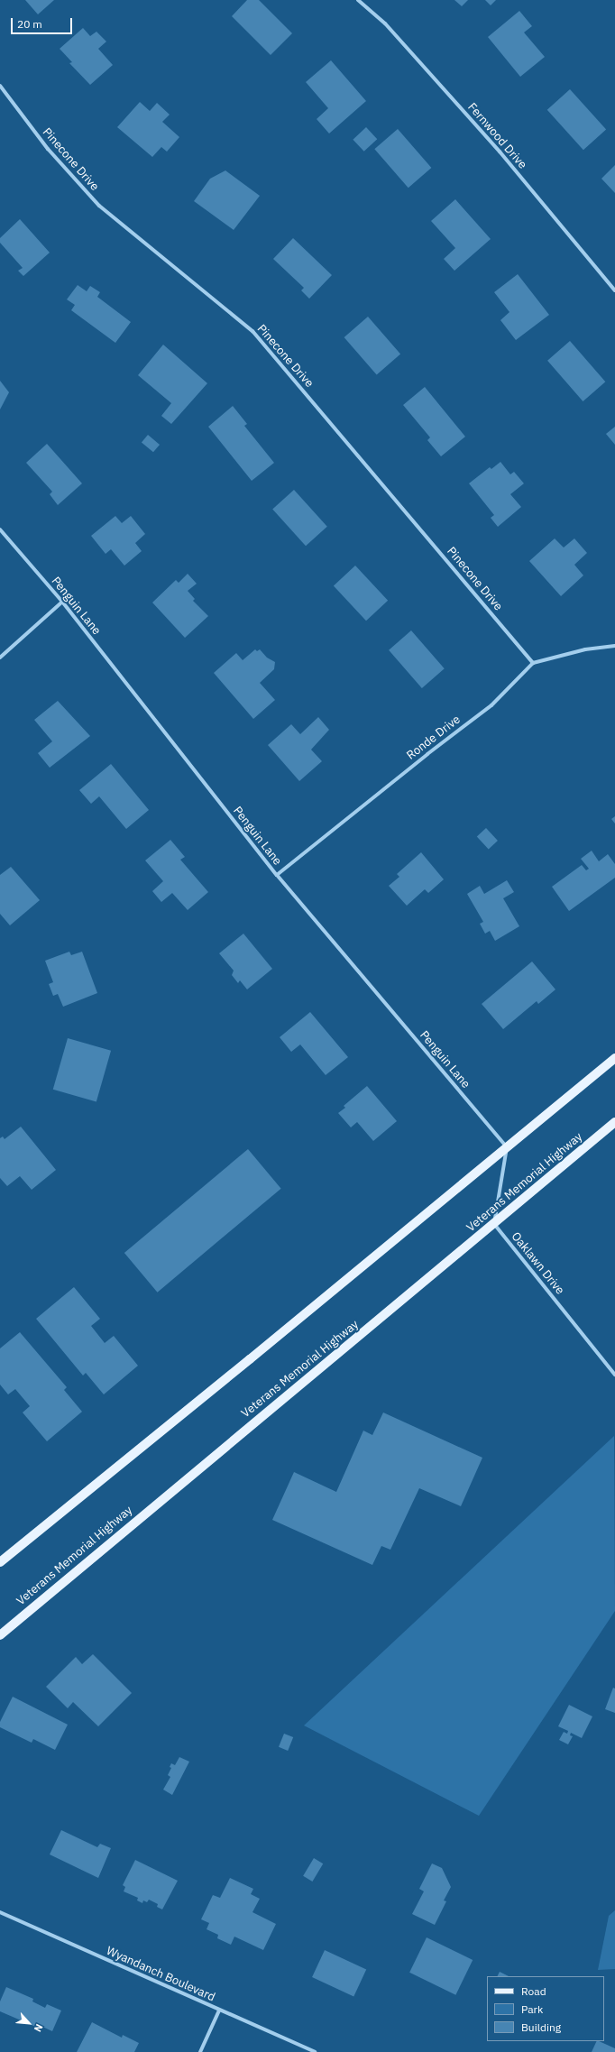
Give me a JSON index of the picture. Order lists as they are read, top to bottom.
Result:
{
  "streets": {
    "main road": ["Veterans Memorial Highway"],
    "street": [
      "Fernwood Drive",
      "Pinecone Drive",
      "Penguin Lane",
      "Ronde Drive",
      "Oaklawn Drive",
      "Wyandanch Boulevard"
    ]
  },
  "crossings": [
    ["Pinecone Drive", "Ronde Drive"],
    ["Penguin Lane", "Ronde Drive"],
    ["Veterans Memorial Highway", "Oaklawn Drive"]
  ],
  "legend": ["Road", "Park", "Building"],
  "scale_bar": "20 m",
  "north": "bottom right"
}
